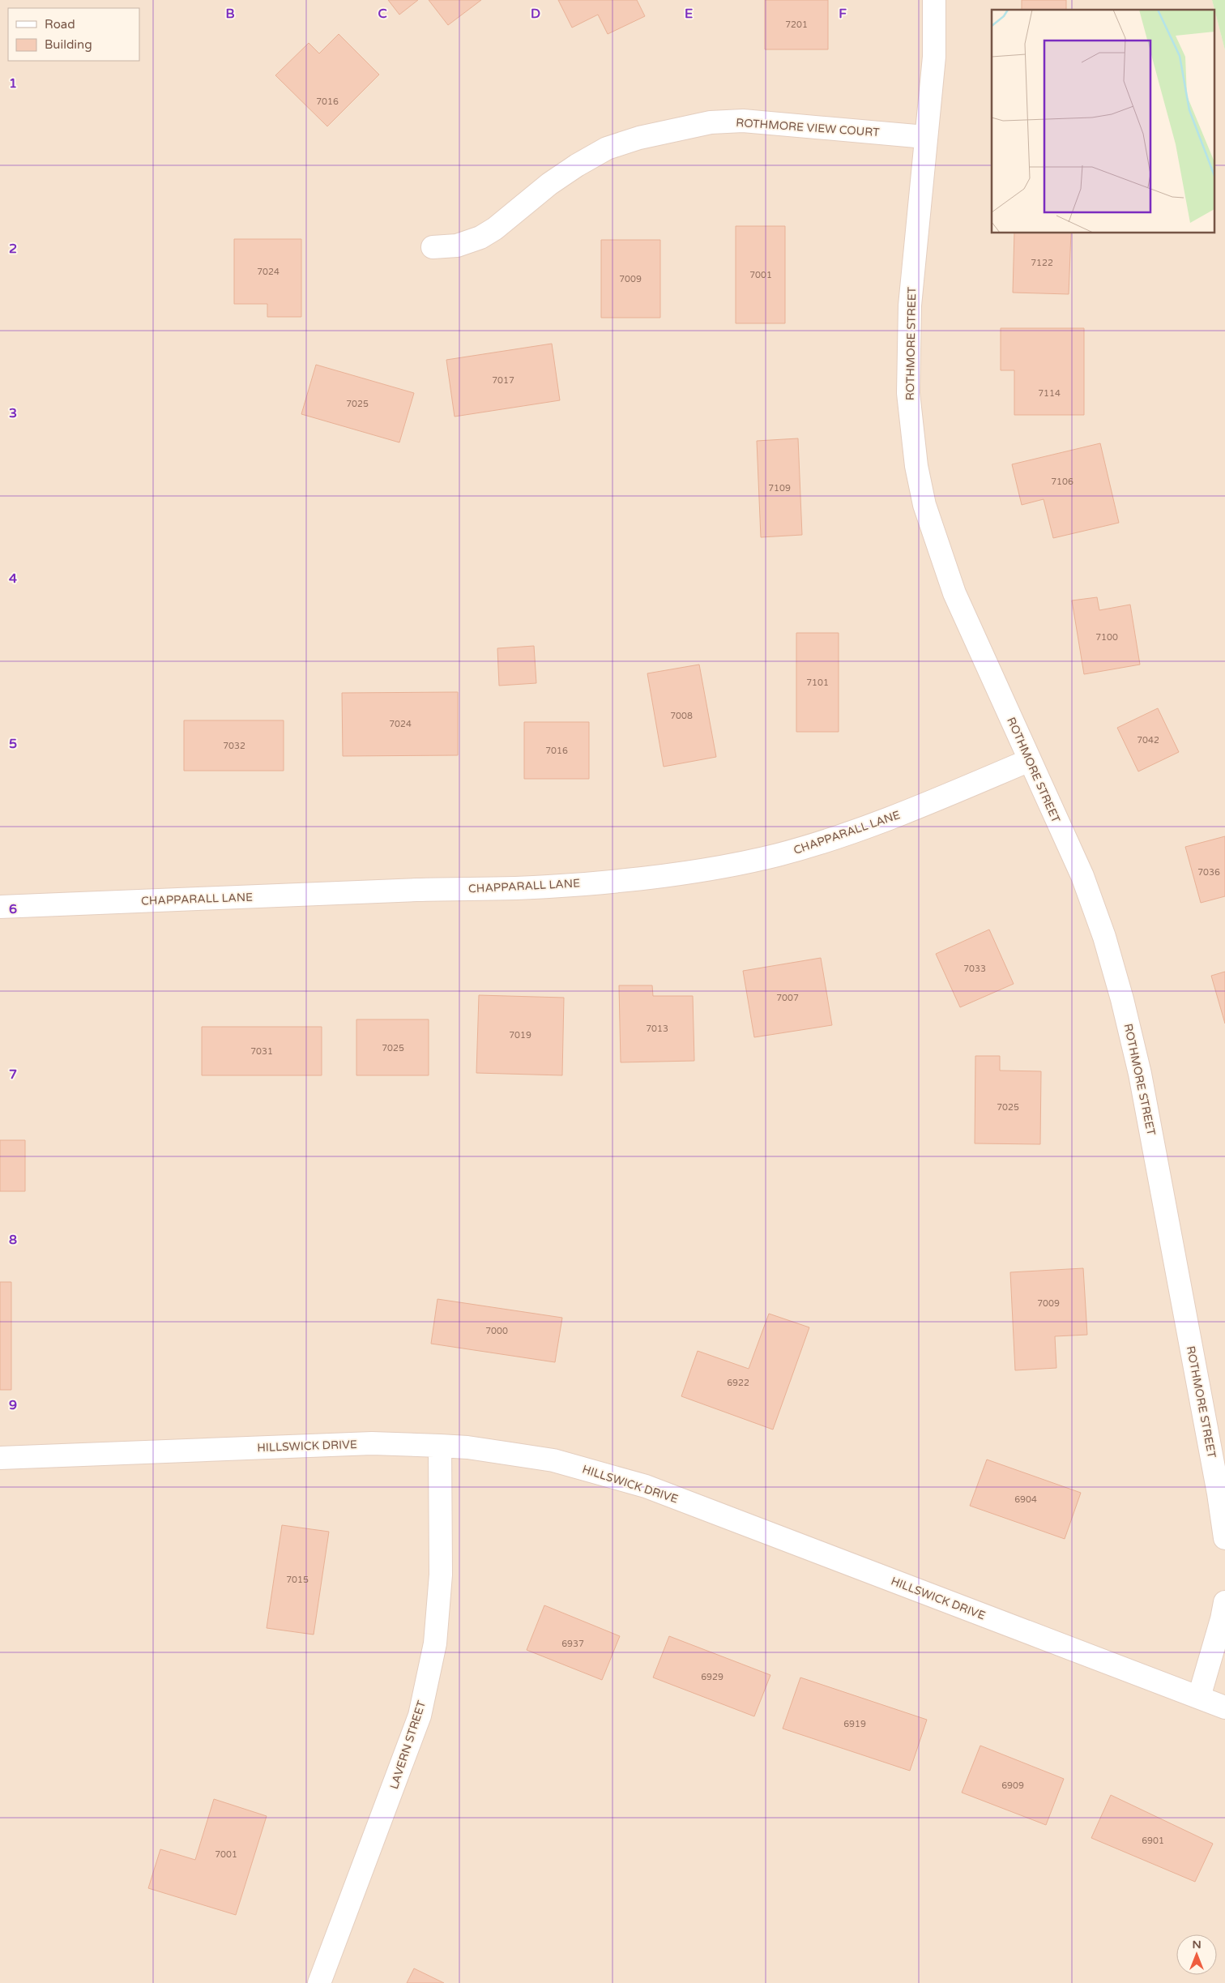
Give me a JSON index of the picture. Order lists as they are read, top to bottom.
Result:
{
  "streets": {
    "street": [
      "ROTHMORE VIEW COURT",
      "ROTHMORE STREET",
      "CHAPPARALL LANE",
      "HILLSWICK DRIVE",
      "LAVERN STREET"
    ]
  },
  "crossings": [
    ["ROTHMORE VIEW COURT", "ROTHMORE STREET"],
    ["ROTHMORE STREET", "CHAPPARALL LANE"],
    ["HILLSWICK DRIVE", "LAVERN STREET"]
  ],
  "house_numbers": [
    "7201",
    "7016",
    "7122",
    "7024",
    "7001",
    "7009",
    "7017",
    "7114",
    "7025",
    "7106",
    "7109",
    "7100",
    "7101",
    "7008",
    "7024",
    "7042",
    "7032",
    "7016",
    "7036",
    "7033",
    "7007",
    "7013",
    "7019",
    "7025",
    "7031",
    "7025",
    "7009",
    "7000",
    "6922",
    "6904",
    "7015",
    "6937",
    "6929",
    "6919",
    "6909",
    "6901",
    "7001"
  ],
  "legend": ["Road", "Building"],
  "north": "top",
  "grid": {
    "columns": [
      "B",
      "C",
      "D",
      "E",
      "F"
    ],
    "rows": [
      "1",
      "2",
      "3",
      "4",
      "5",
      "6",
      "7",
      "8",
      "9"
    ]
  }
}
